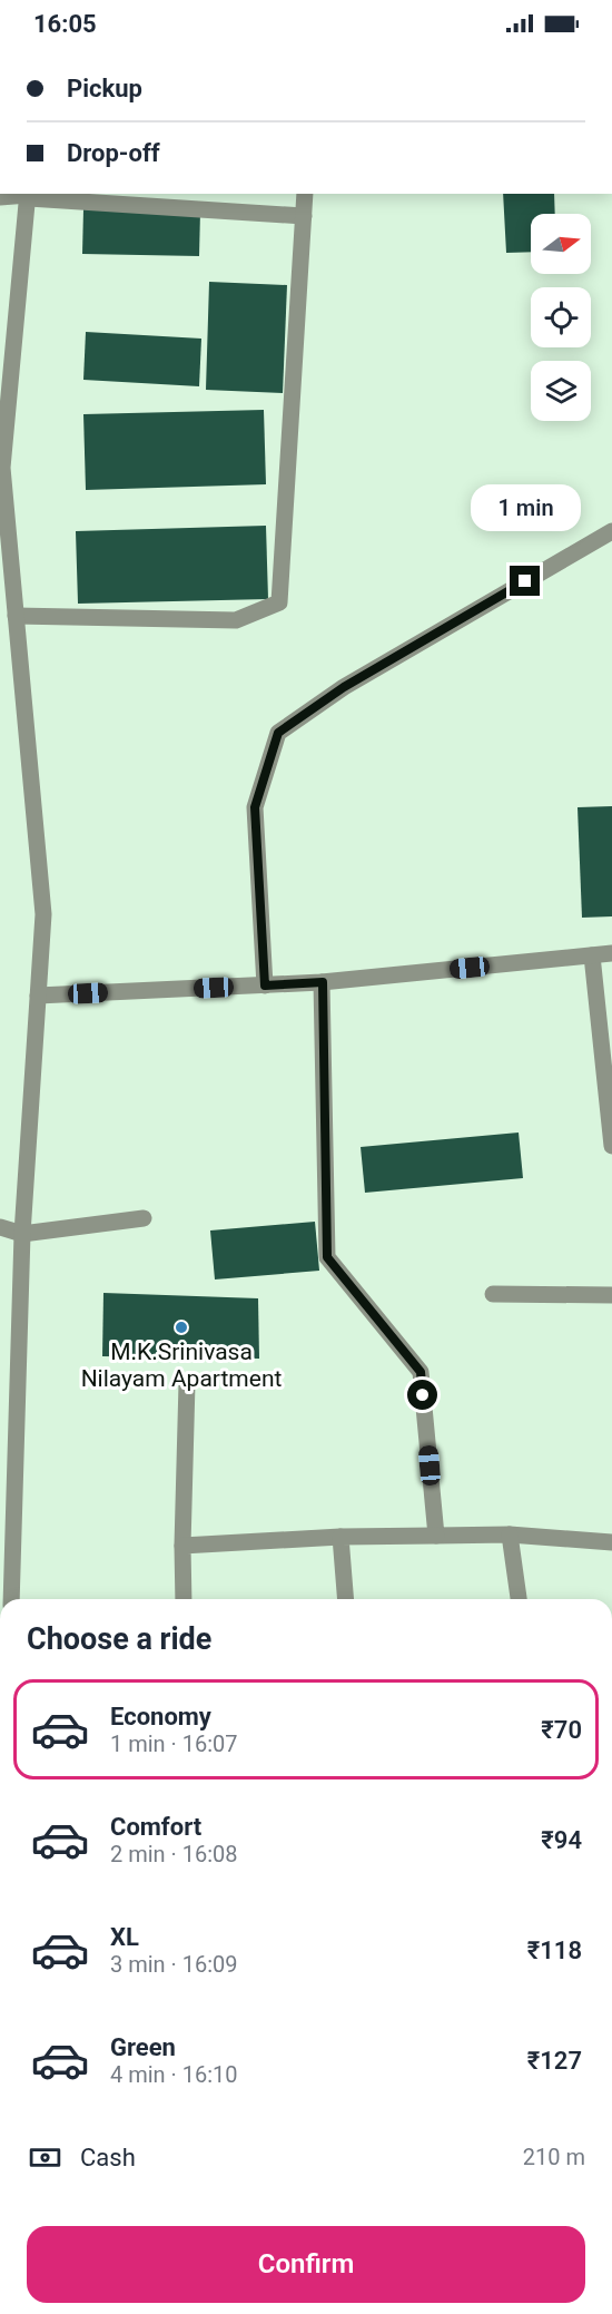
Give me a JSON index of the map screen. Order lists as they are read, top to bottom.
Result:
{
  "places": ["M.K.Srinivasa Nilayam Apartment"],
  "north": "right",
  "page": {
    "status": "16:05",
    "banner": ["Pickup", "Drop-off"],
    "bubble": "1 min",
    "heading": "Choose a ride",
    "list": [
      {
        "name": "Economy",
        "note": "1 min · 16:07",
        "value": "₹70"
      },
      {
        "name": "Comfort",
        "note": "2 min · 16:08",
        "value": "₹94"
      },
      {
        "name": "XL",
        "note": "3 min · 16:09",
        "value": "₹118"
      },
      {
        "name": "Green",
        "note": "4 min · 16:10",
        "value": "₹127"
      }
    ],
    "pay": ["Cash", "210 m"],
    "buttons": "Confirm"
  }
}
